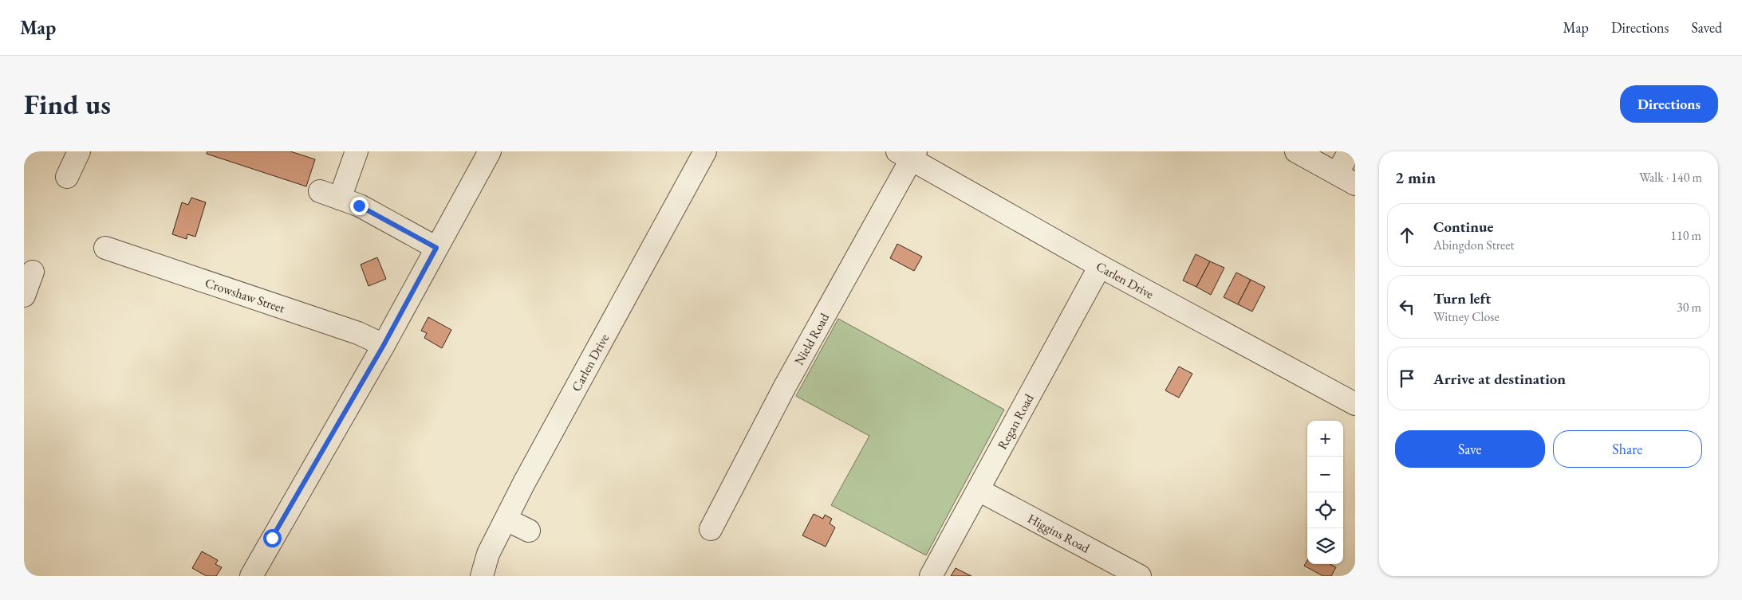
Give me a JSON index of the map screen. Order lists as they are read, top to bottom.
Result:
{
  "streets": {
    "street": [
      "Carlen Drive",
      "Crowshaw Street",
      "Nield Road",
      "Regan Road",
      "Higgins Road"
    ]
  },
  "crossings": [
    ["Carlen Drive", "Nield Road"],
    ["Carlen Drive", "Regan Road"],
    ["Regan Road", "Higgins Road"]
  ],
  "page": {
    "header": "Map",
    "nav": ["Map", "Directions", "Saved"],
    "buttons": [
      "Directions",
      ["Save", "Share"]
    ],
    "title": "Find us",
    "heading": ["2 min", "Walk · 140 m"],
    "list": [
      ["Continue", "Abingdon Street", "110 m"],
      ["Turn left", "Witney Close", "30 m"],
      "Arrive at destination"
    ],
    "map_buttons": ["+", "−"]
  }
}
